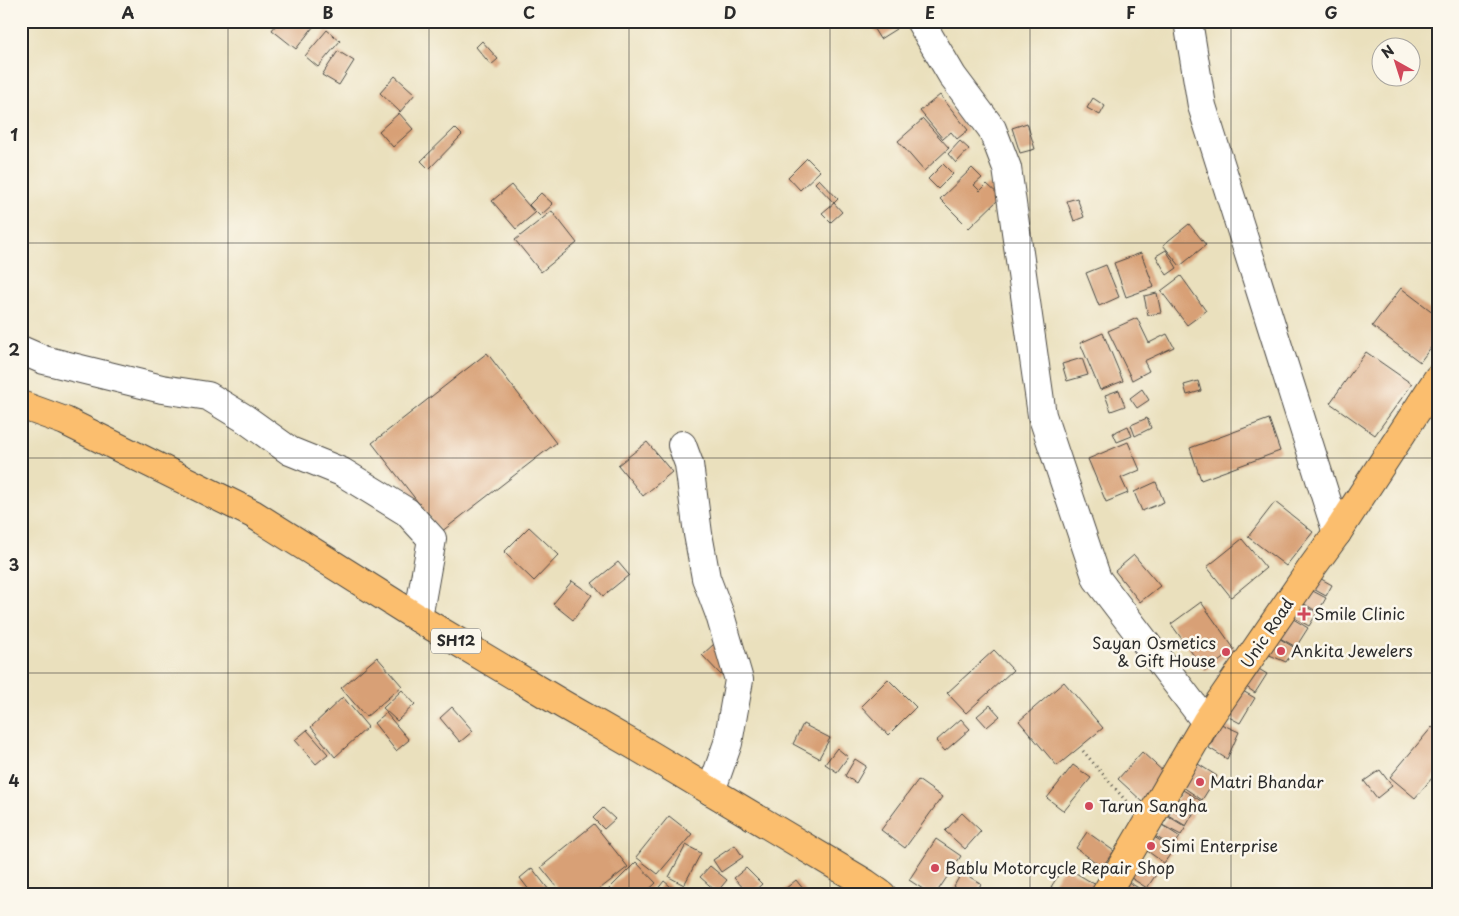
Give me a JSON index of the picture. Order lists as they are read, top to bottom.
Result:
{
  "streets": {
    "main road": ["Unic Road", "SH12"]
  },
  "places": {
    "health": ["Smile Clinic"],
    "other": [
      "Ankita Jewelers",
      "Sayan Osmetics & Gift House",
      "Matri Bhandar",
      "Tarun Sangha",
      "Simi Enterprise",
      "Bablu Motorcycle Repair Shop"
    ]
  },
  "north": "top left",
  "grid": {
    "columns": [
      "A",
      "B",
      "C",
      "D",
      "E",
      "F",
      "G"
    ],
    "rows": [
      "1",
      "2",
      "3",
      "4"
    ]
  }
}
